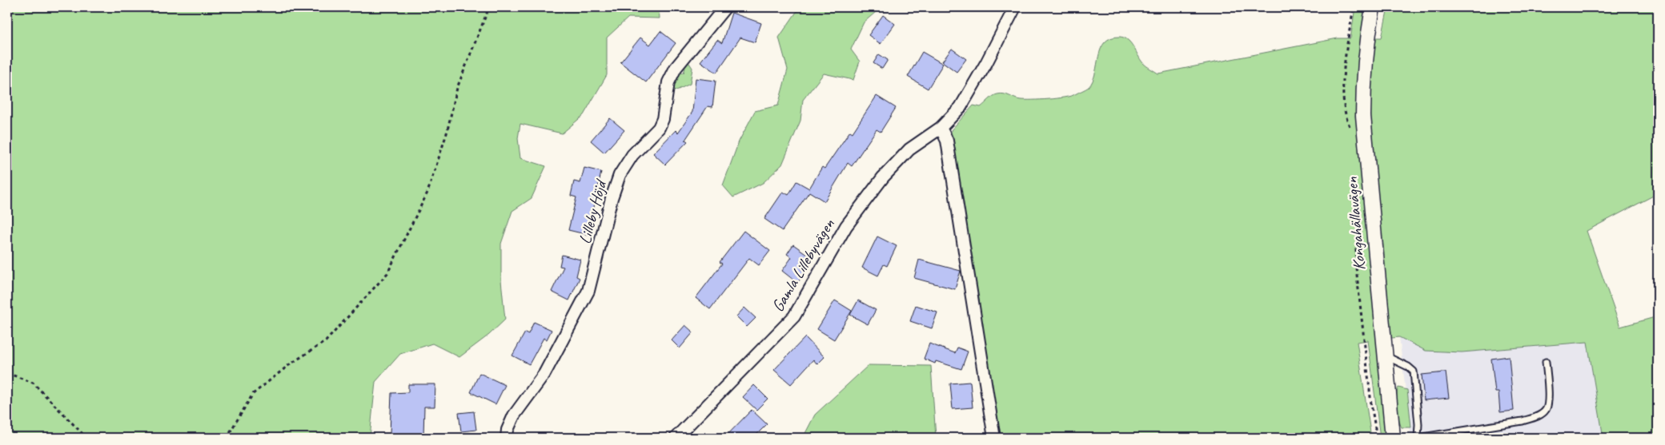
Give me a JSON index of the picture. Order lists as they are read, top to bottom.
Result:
{
  "streets": {
    "street": ["Lilleby Höjd", "Kongahällavägen", "Gamla Lillebyvägen"]
  }
}
